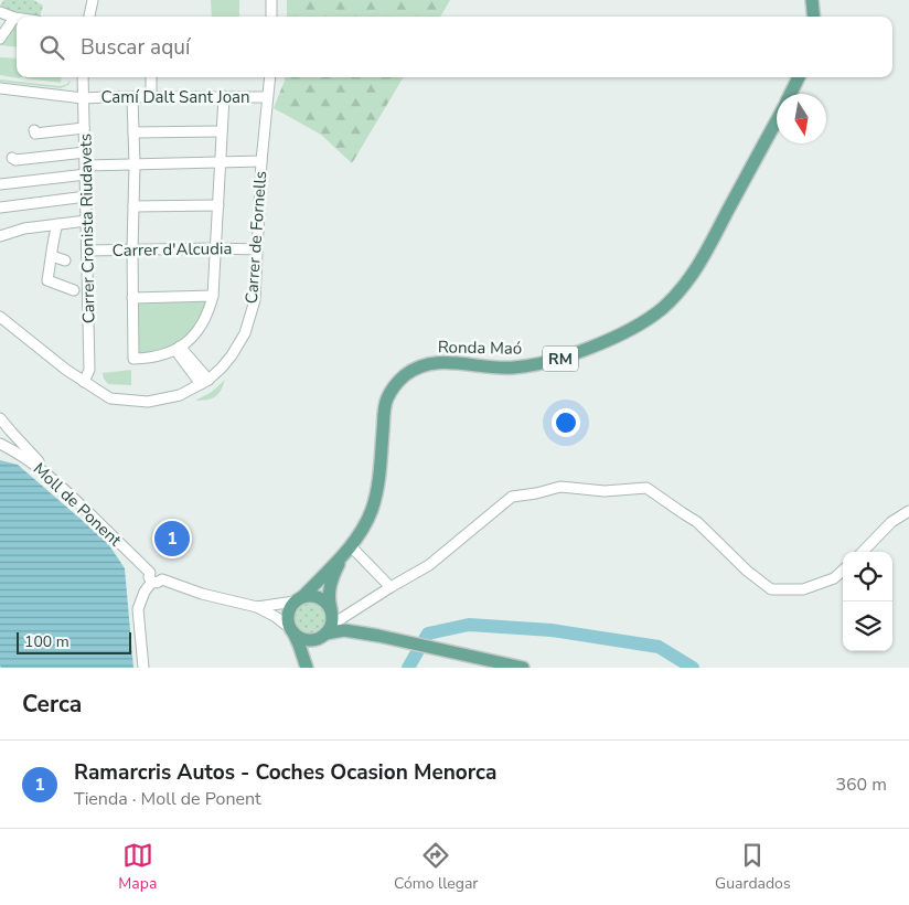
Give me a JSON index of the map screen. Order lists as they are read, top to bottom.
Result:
{
  "streets": {
    "main road": ["Ronda Maó", "RM"],
    "street": [
      "Camí Dalt Sant Joan",
      "Carrer Cronista Riudavets",
      "Carrer de Fornells",
      "Carrer d'Alcudia",
      "Moll de Ponent"
    ]
  },
  "crossings": [
    ["Camí Dalt Sant Joan", "Carrer Cronista Riudavets"],
    ["Camí Dalt Sant Joan", "Carrer de Fornells"],
    ["Carrer Cronista Riudavets", "Carrer de Fornells"],
    ["Carrer Cronista Riudavets", "Carrer d'Alcudia"],
    ["Carrer de Fornells", "Carrer d'Alcudia"],
    ["Ronda Maó", "Moll de Ponent"]
  ],
  "scale_bar": "100 m",
  "north": "bottom",
  "page": {
    "search": "Buscar aquí",
    "pins": "1",
    "scale": "100 m",
    "heading": "Cerca",
    "list": [
      {
        "mark": "1",
        "name": "Ramarcris Autos - Coches Ocasion Menorca",
        "note": "Tienda · Moll de Ponent",
        "value": "360 m"
      }
    ],
    "nav": ["Mapa", "Cómo llegar", "Guardados"]
  }
}
